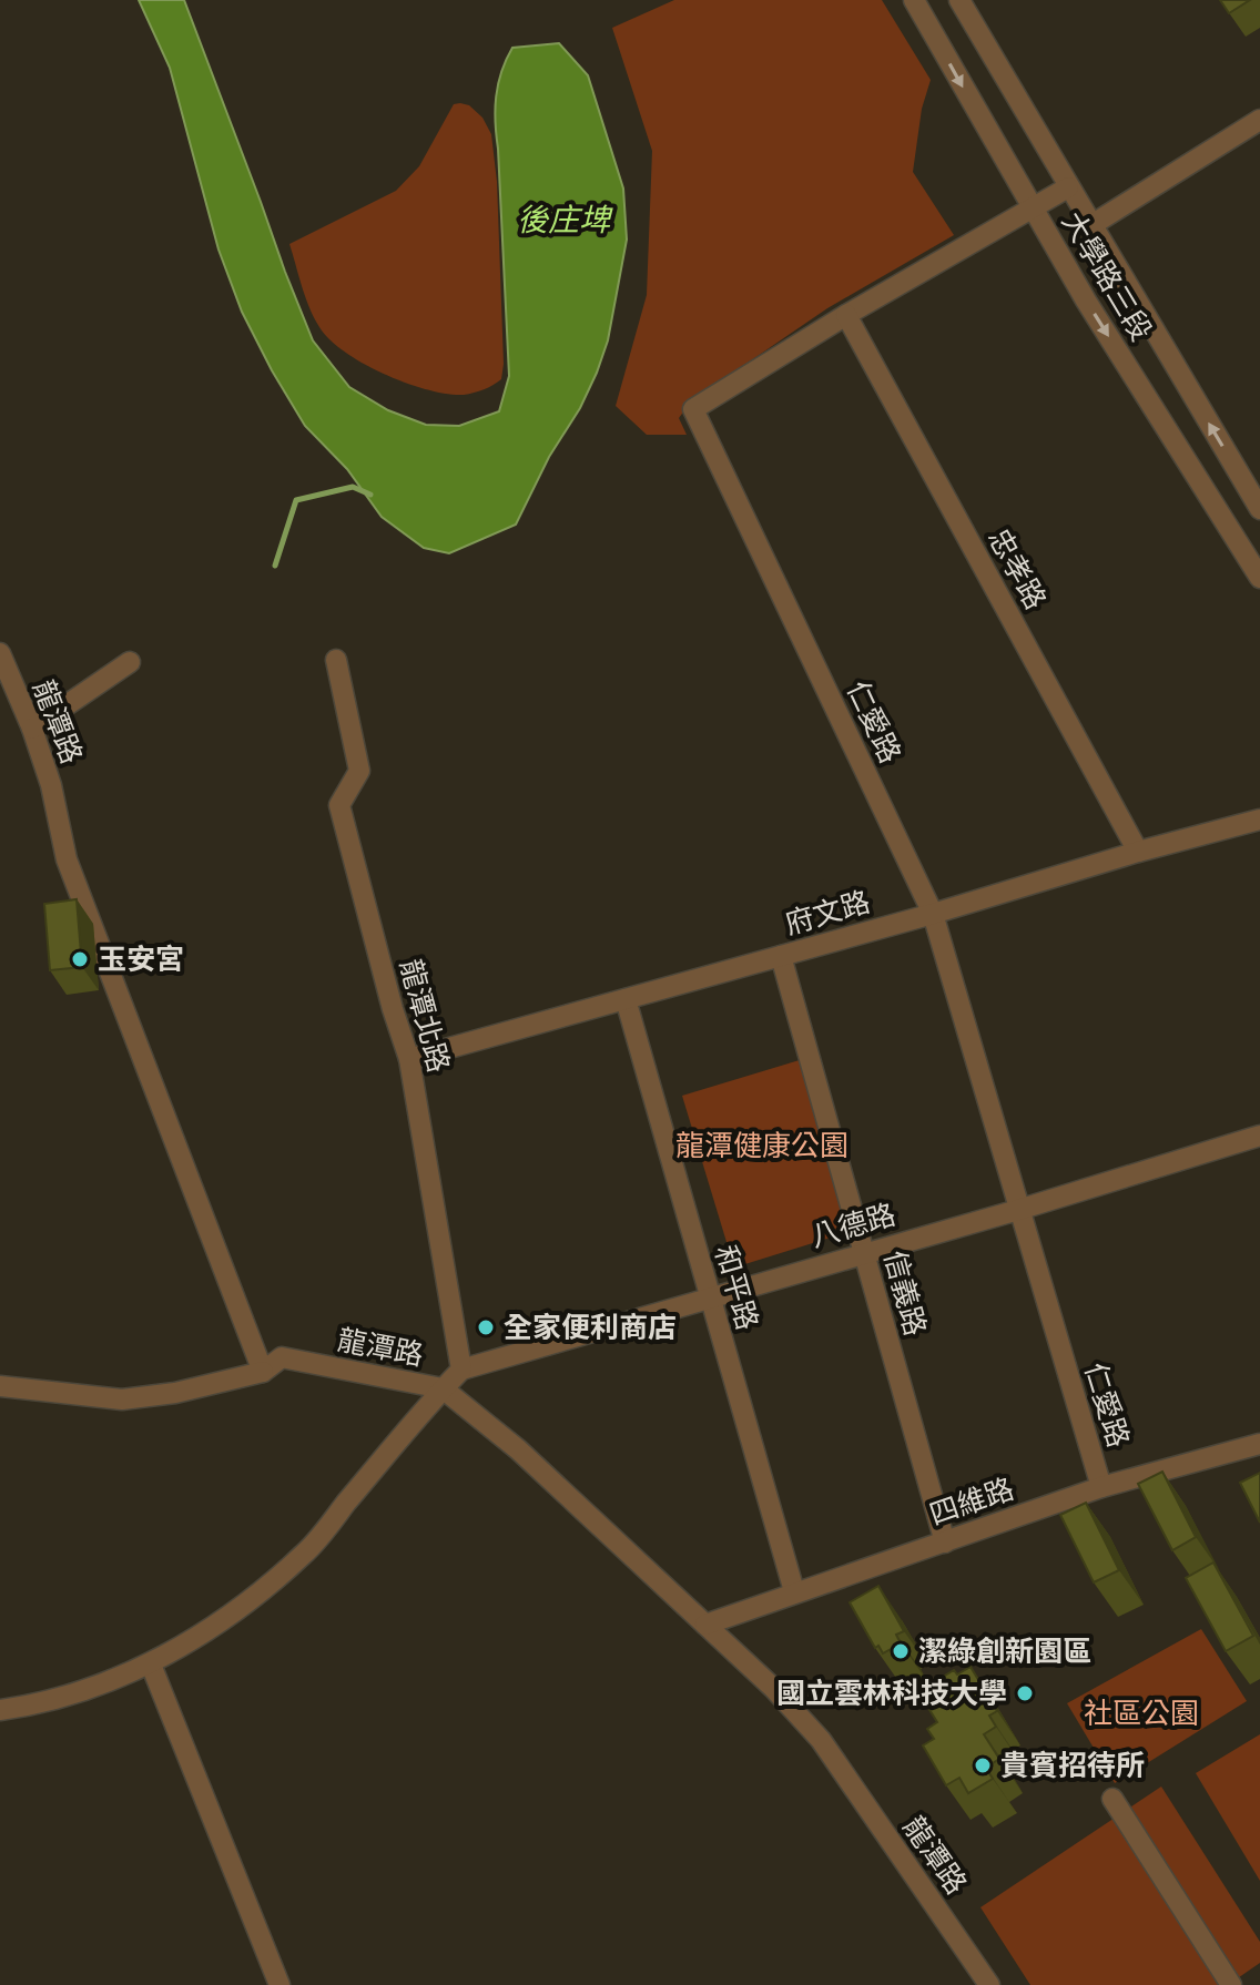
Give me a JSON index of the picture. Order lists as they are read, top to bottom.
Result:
{
  "streets": {
    "street": [
      "大學路三段",
      "忠孝路",
      "龍潭路",
      "仁愛路",
      "府文路",
      "龍潭北路",
      "八德路",
      "和平路",
      "信義路",
      "四維路"
    ]
  },
  "crossings": [
    ["大學路三段", "仁愛路"],
    ["忠孝路", "仁愛路"],
    ["忠孝路", "府文路"],
    ["龍潭路", "四維路"],
    ["仁愛路", "府文路"],
    ["仁愛路", "八德路"],
    ["仁愛路", "四維路"],
    ["府文路", "龍潭北路"],
    ["府文路", "和平路"],
    ["府文路", "信義路"],
    ["龍潭北路", "八德路"],
    ["八德路", "和平路"],
    ["八德路", "信義路"],
    ["和平路", "四維路"],
    ["信義路", "四維路"]
  ],
  "water": ["後庄埤"],
  "parks": ["龍潭健康公園", "社區公園"],
  "places": [
    "玉安宮",
    "全家便利商店",
    "潔綠創新園區",
    "國立雲林科技大學",
    "貴賓招待所"
  ]
}
